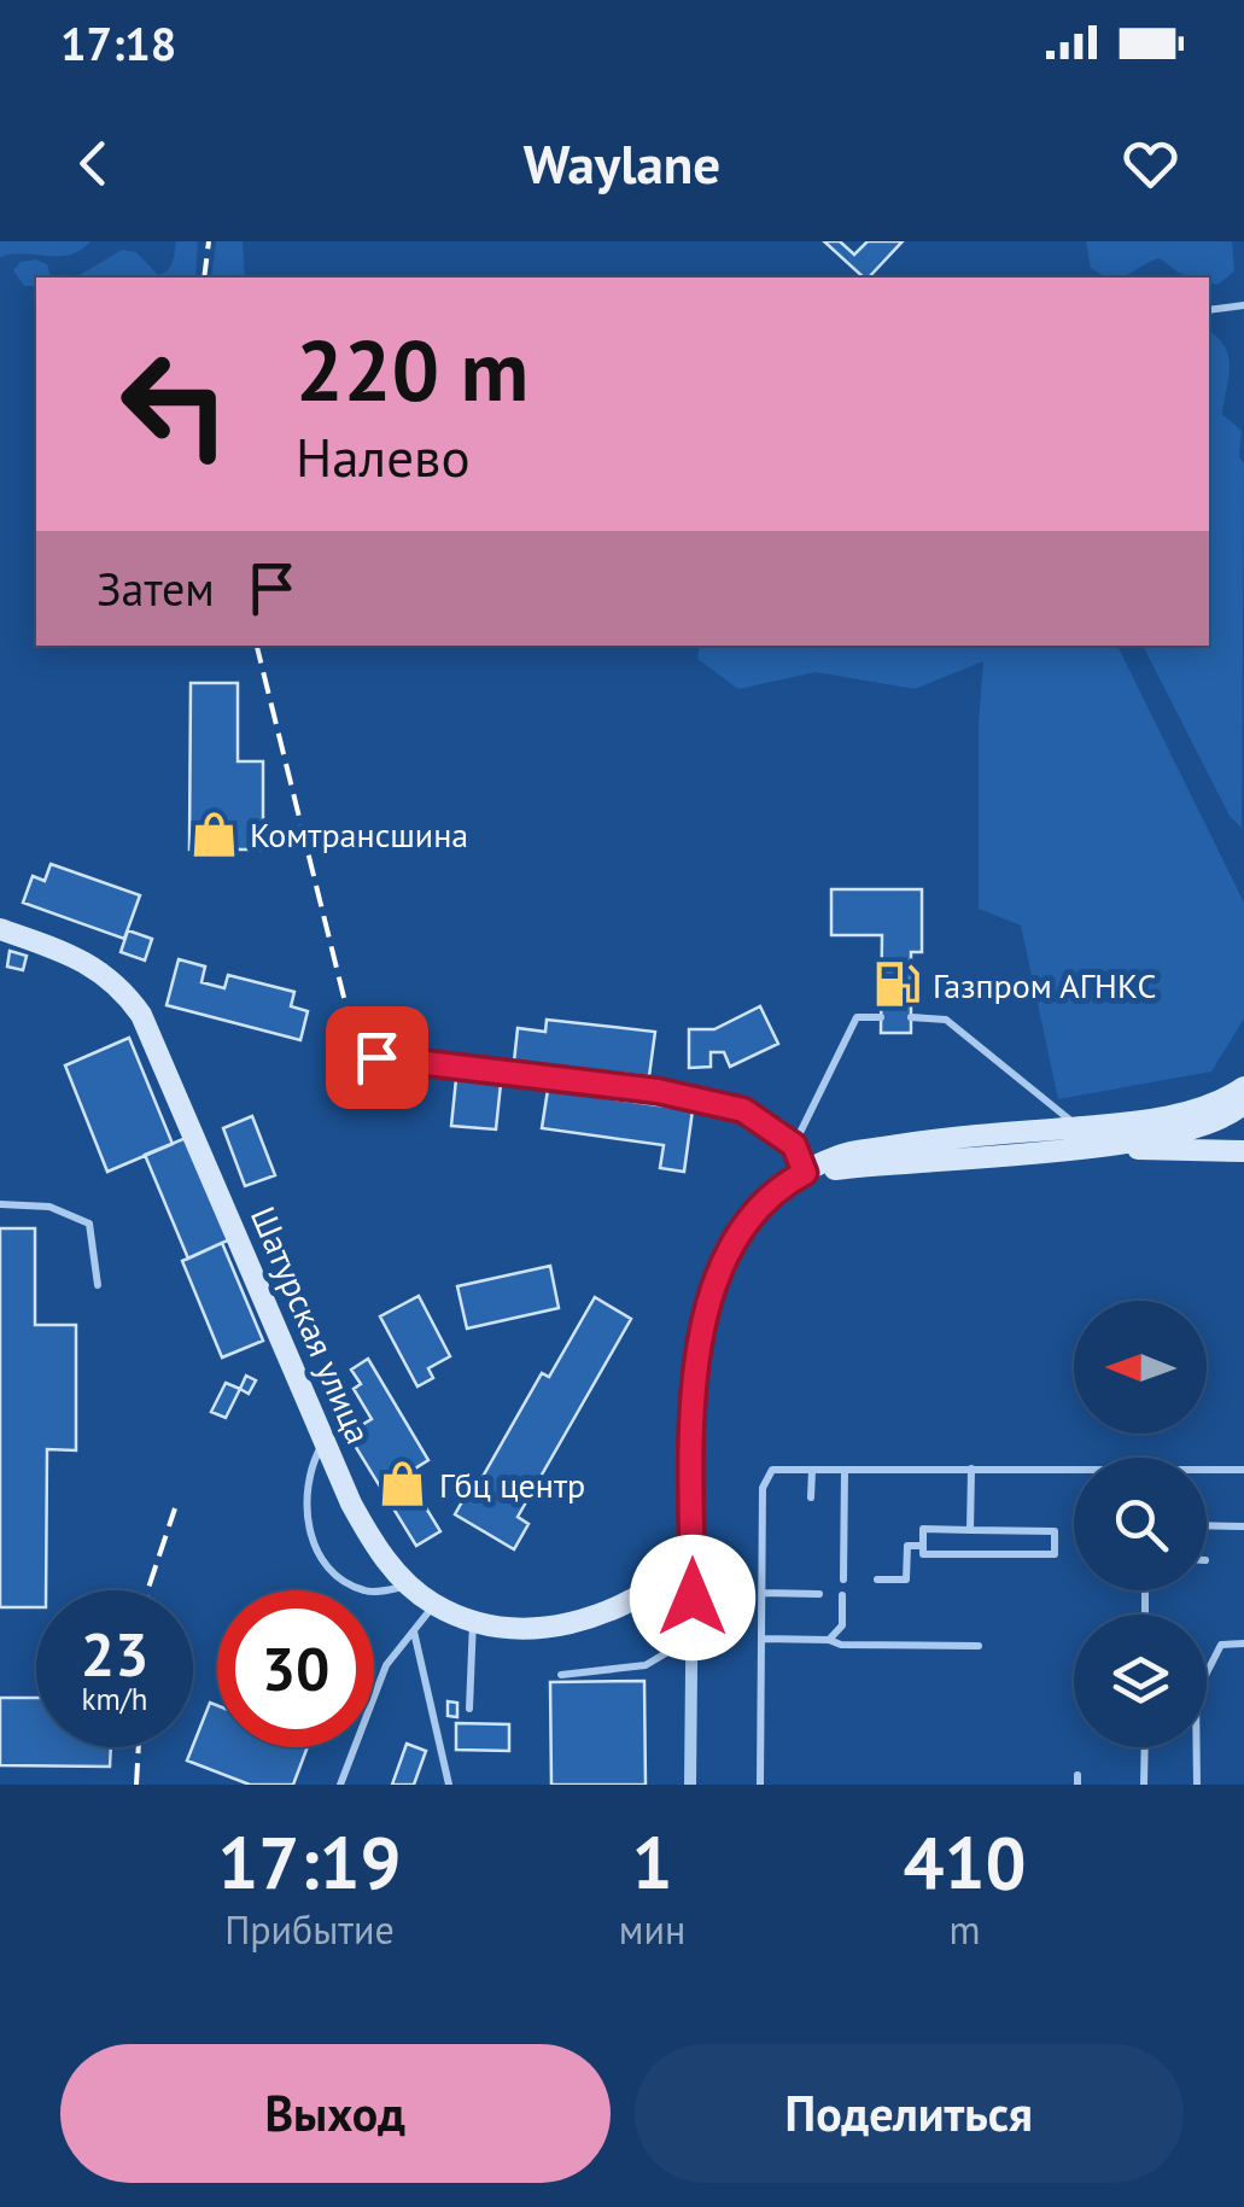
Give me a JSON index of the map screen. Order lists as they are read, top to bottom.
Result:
{
  "streets": {
    "main road": ["Шатурская улица"]
  },
  "places": {
    "shop": ["Комтрансшина", "Гбц центр"],
    "fuel station": ["Газпром АГНКС"]
  },
  "north": "left",
  "page": {
    "status": "17:18",
    "header": "Waylane",
    "turn": ["220 m", "Налево"],
    "then": "Затем",
    "speed": "23 km/h",
    "limit": "30",
    "eta": [
      "17:19",
      "Прибытие",
      "1",
      "мин",
      "410",
      "m"
    ],
    "buttons": ["Выход", "Поделиться"]
  }
}
